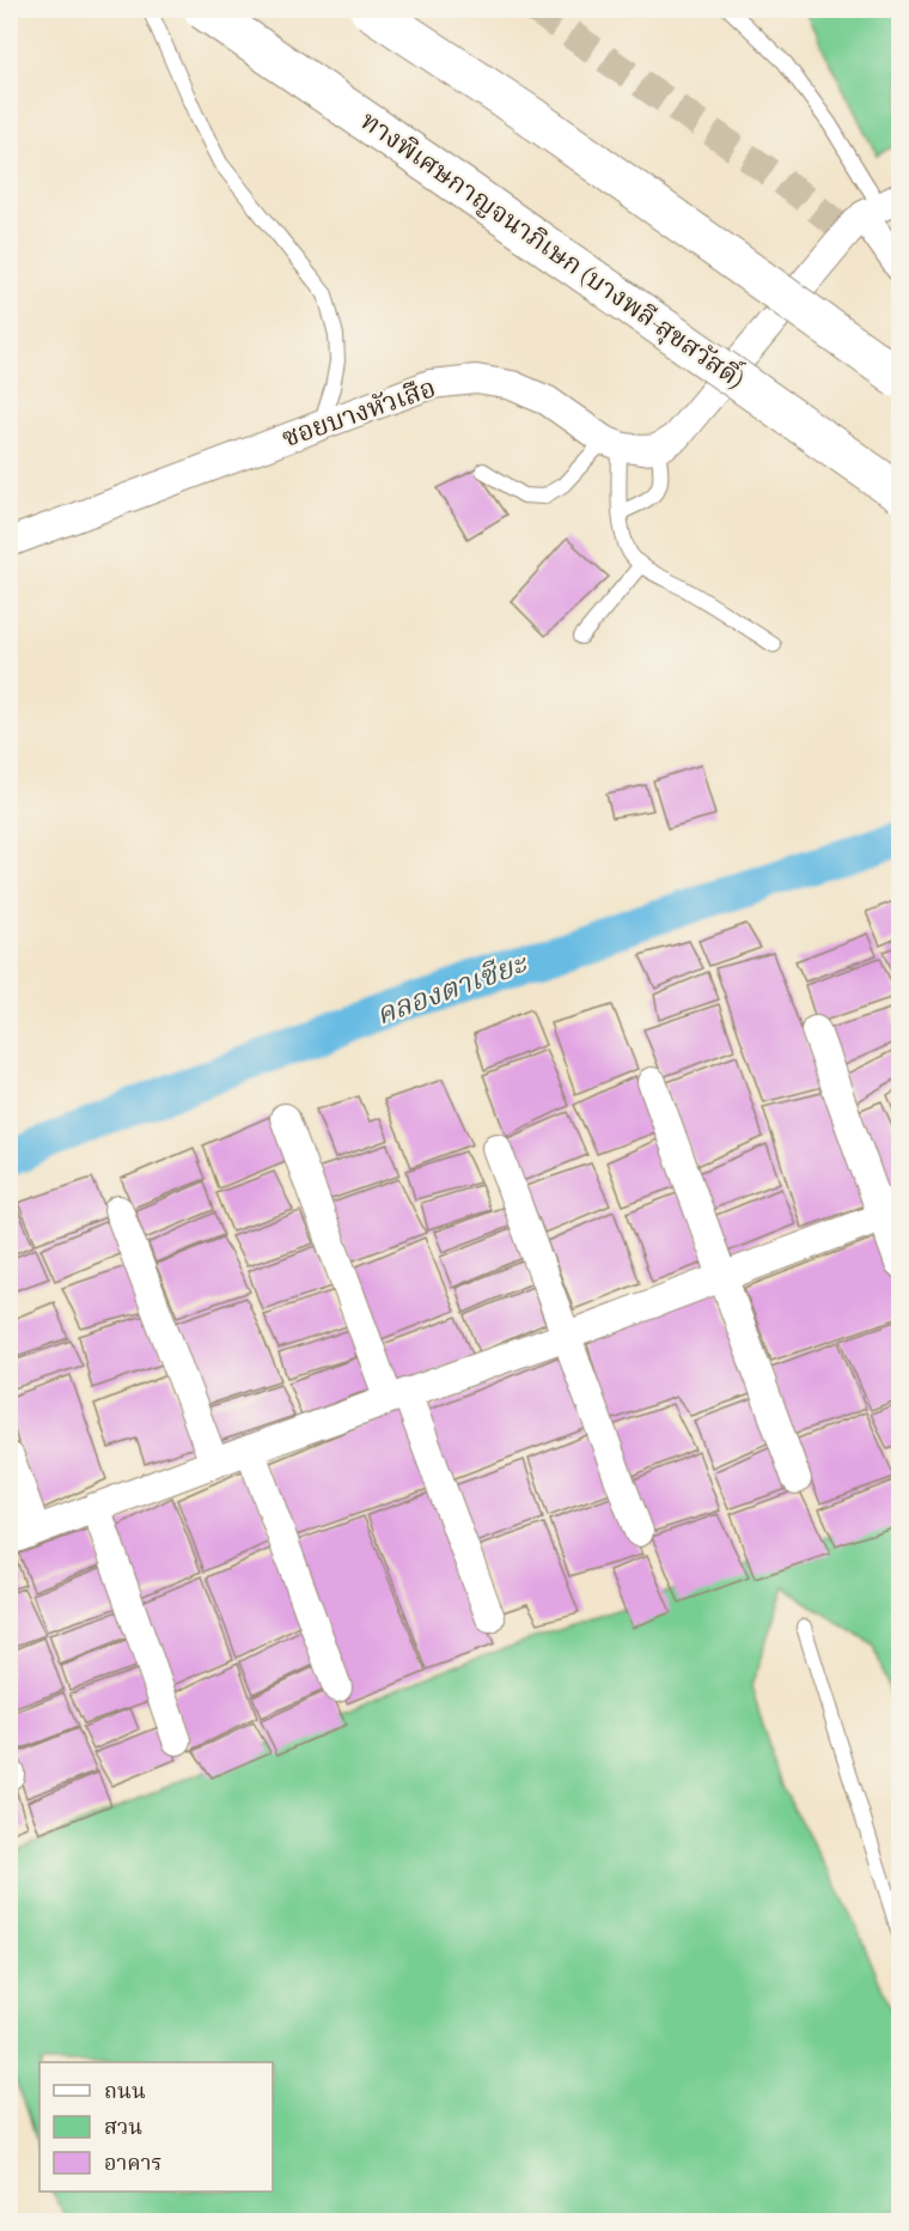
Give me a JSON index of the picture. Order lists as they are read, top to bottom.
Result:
{
  "streets": {
    "highway": ["ทางพิเศษกาญจนาภิเษก (บางพลี-สุขสวัสดิ์)"],
    "street": ["ซอยบางหัวเสือ"]
  },
  "water": ["คลองตาเซียะ"],
  "legend": ["ถนน", "สวน", "อาคาร"]
}
